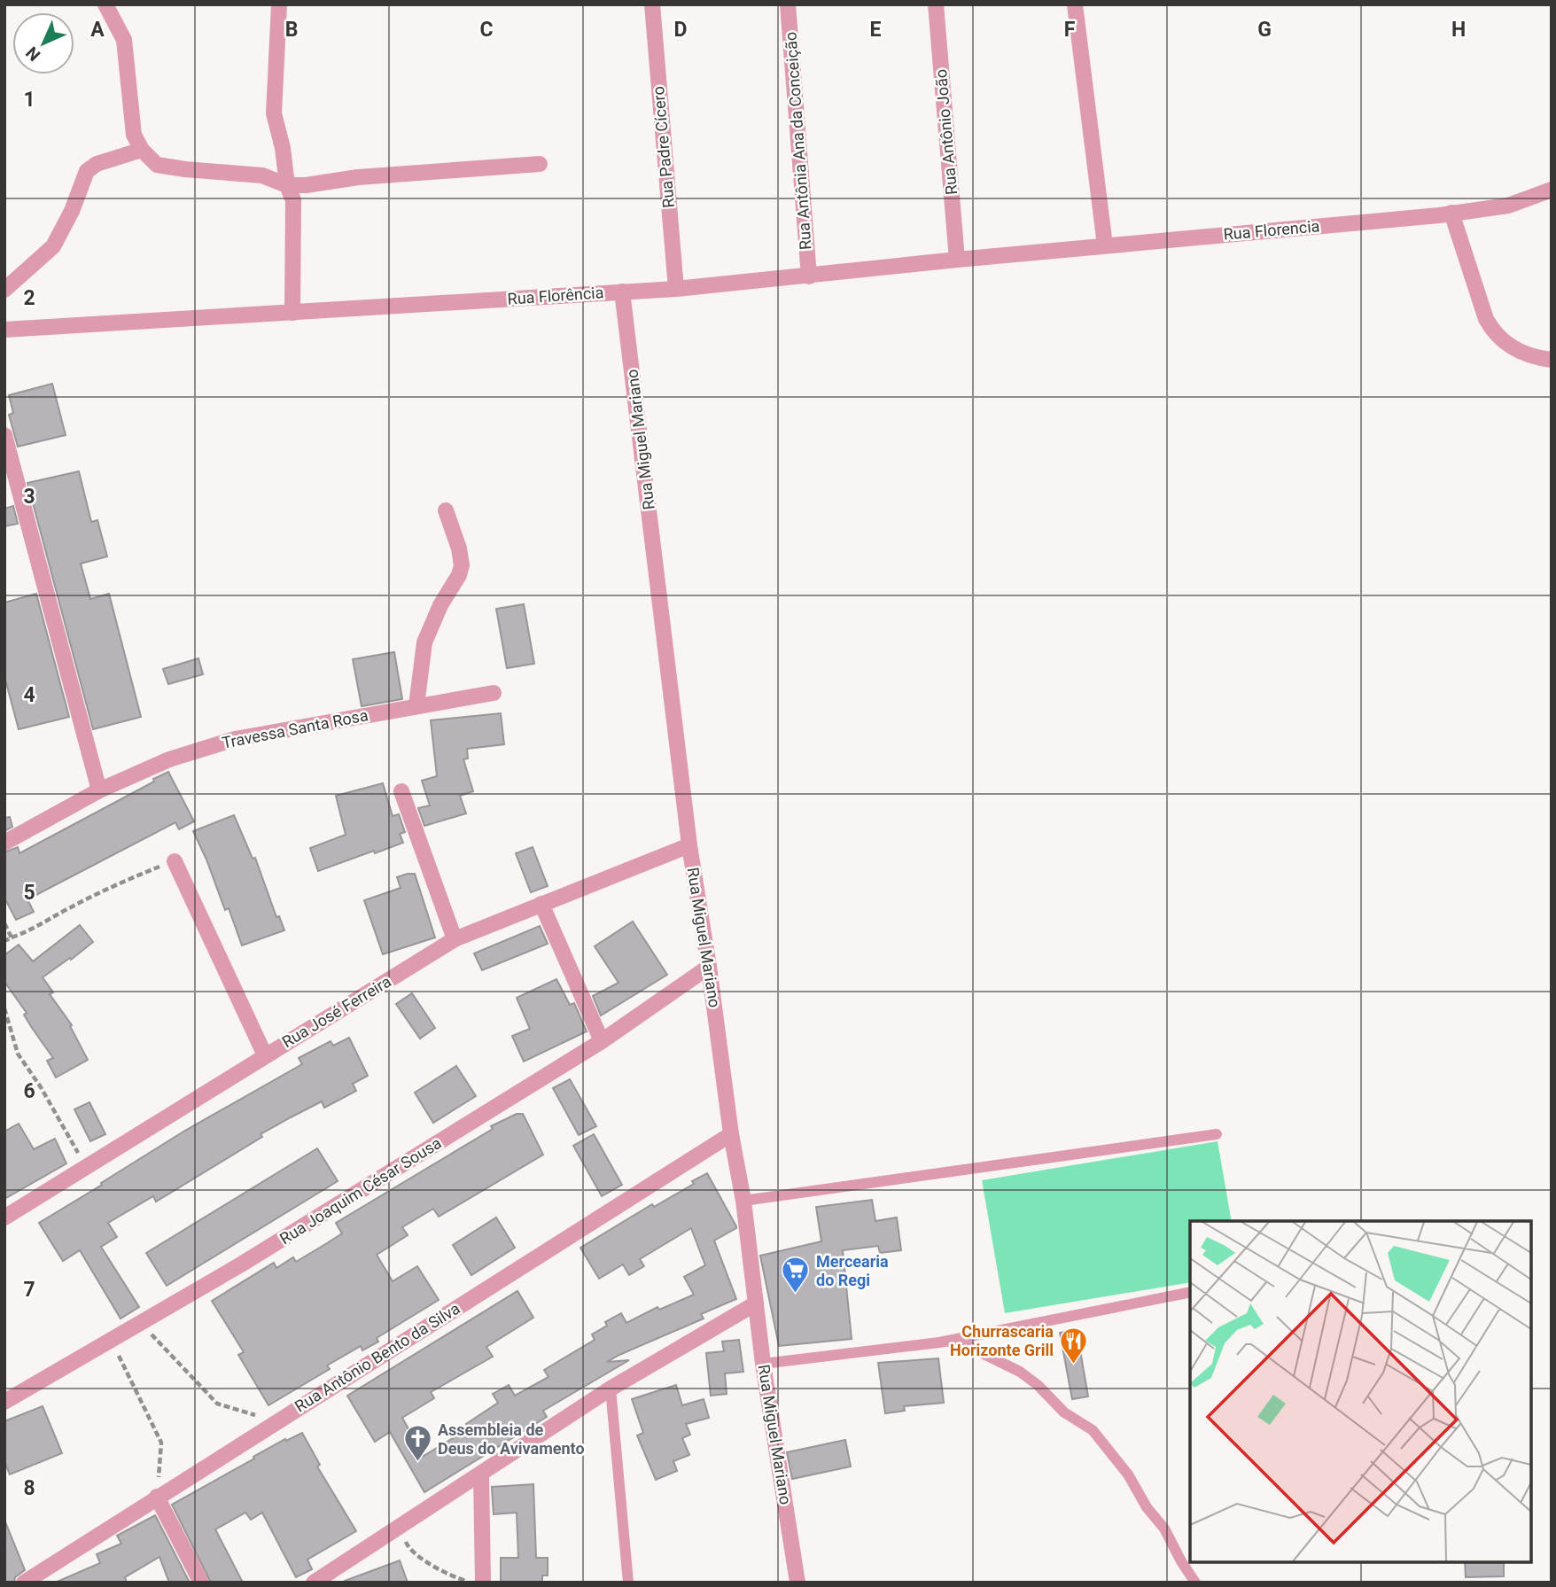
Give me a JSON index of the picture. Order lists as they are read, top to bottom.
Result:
{
  "streets": {
    "street": [
      "Rua Antônio João",
      "Rua Antônia Ana da Conceição",
      "Rua Padre Cícero",
      "Rua Florencia",
      "Rua Florência",
      "Rua Miguel Mariano",
      "Travessa Santa Rosa",
      "Rua José Ferreira",
      "Rua Joaquim César Sousa",
      "Rua Antônio Bento da Silva"
    ]
  },
  "crossings": [
    ["Rua Antônio João", "Rua Florência"],
    ["Rua Antônia Ana da Conceição", "Rua Florência"],
    ["Rua Padre Cícero", "Rua Florência"],
    ["Rua Florencia", "Rua Florência"],
    ["Rua Florência", "Rua Miguel Mariano"],
    ["Rua Miguel Mariano", "Rua José Ferreira"],
    ["Rua Miguel Mariano", "Rua Joaquim César Sousa"],
    ["Rua Miguel Mariano", "Rua Antônio Bento da Silva"]
  ],
  "places": {
    "supermarket": ["Mercearia do Regi"],
    "restaurant": ["Churrascaria Horizonte Grill"],
    "church": ["Assembleia de Deus do Avivamento"]
  },
  "north": "bottom left",
  "grid": {
    "columns": [
      "A",
      "B",
      "C",
      "D",
      "E",
      "F",
      "G",
      "H"
    ],
    "rows": [
      "1",
      "2",
      "3",
      "4",
      "5",
      "6",
      "7",
      "8"
    ]
  }
}
